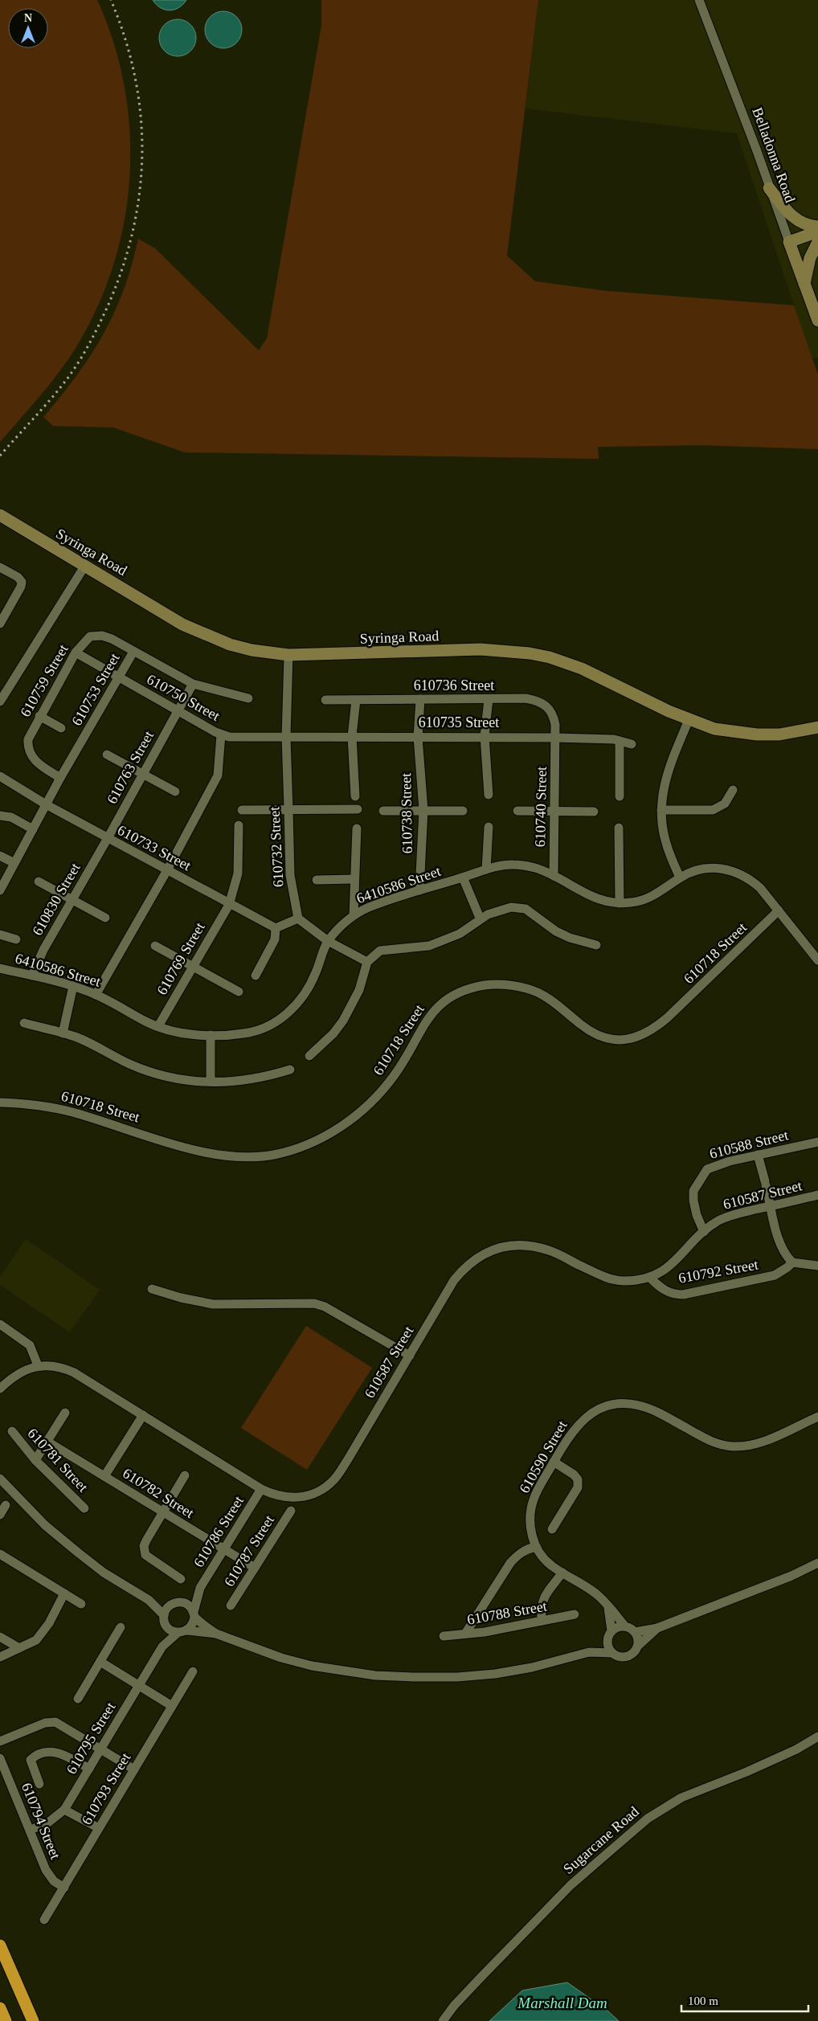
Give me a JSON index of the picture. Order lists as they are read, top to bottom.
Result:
{
  "streets": {
    "street": [
      "Belladonna Road",
      "Syringa Road",
      "610759 Street",
      "610736 Street",
      "610753 Street",
      "610750 Street",
      "610735 Street",
      "610763 Street",
      "610740 Street",
      "610738 Street",
      "610732 Street",
      "610733 Street",
      "6410586 Street",
      "610830 Street",
      "610718 Street",
      "610769 Street",
      "610588 Street",
      "610587 Street",
      "610792 Street",
      "610590 Street",
      "610781 Street",
      "610782 Street",
      "610786 Street",
      "610787 Street",
      "610788 Street",
      "610795 Street",
      "610793 Street",
      "610794 Street",
      "Sugarcane Road"
    ]
  },
  "crossings": [
    ["Syringa Road", "610732 Street"],
    ["610759 Street", "610753 Street"],
    ["610759 Street", "610750 Street"],
    ["610759 Street", "610763 Street"],
    ["610736 Street", "610735 Street"],
    ["610736 Street", "610740 Street"],
    ["610736 Street", "610738 Street"],
    ["610753 Street", "610750 Street"],
    ["610753 Street", "610733 Street"],
    ["610750 Street", "610735 Street"],
    ["610750 Street", "610763 Street"],
    ["610750 Street", "610732 Street"],
    ["610735 Street", "610740 Street"],
    ["610735 Street", "610738 Street"],
    ["610735 Street", "610732 Street"],
    ["610763 Street", "610733 Street"],
    ["610763 Street", "610830 Street"],
    ["610740 Street", "6410586 Street"],
    ["610738 Street", "6410586 Street"],
    ["610733 Street", "610830 Street"],
    ["610733 Street", "610769 Street"],
    ["6410586 Street", "610830 Street"],
    ["6410586 Street", "610718 Street"],
    ["6410586 Street", "610769 Street"],
    ["610588 Street", "610587 Street"],
    ["610587 Street", "610792 Street"],
    ["610587 Street", "610786 Street"],
    ["610782 Street", "610786 Street"],
    ["610782 Street", "610787 Street"],
    ["610795 Street", "610794 Street"],
    ["610793 Street", "610794 Street"]
  ],
  "water": ["Marshall Dam"],
  "scale_bar": "100 m",
  "north": "top"
}
